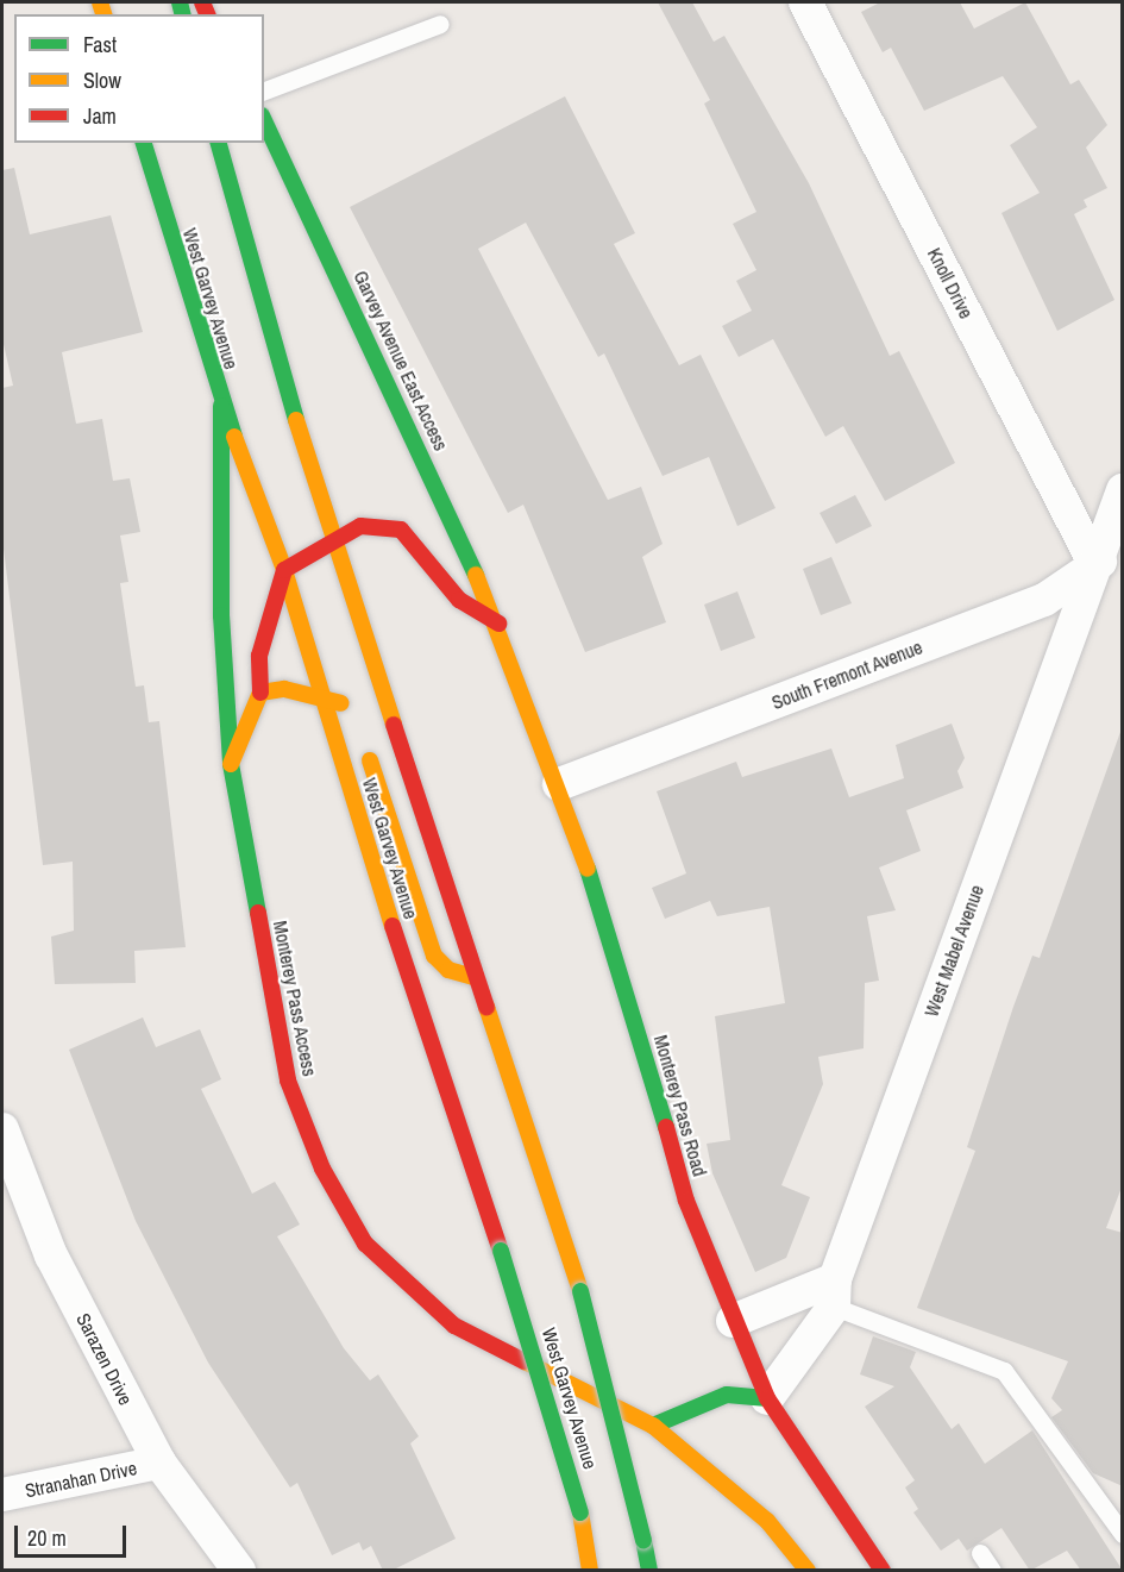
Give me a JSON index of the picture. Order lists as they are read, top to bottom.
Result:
{
  "streets": {
    "main road": [
      "West Garvey Avenue",
      "Garvey Avenue East Access",
      "Monterey Pass Access",
      "Monterey Pass Road"
    ],
    "street": [
      "Knoll Drive",
      "South Fremont Avenue",
      "West Mabel Avenue",
      "Sarazen Drive",
      "Stranahan Drive"
    ]
  },
  "crossings": [
    ["Knoll Drive", "South Fremont Avenue"],
    ["Knoll Drive", "West Mabel Avenue"],
    ["West Garvey Avenue", "Monterey Pass Access"],
    ["Garvey Avenue East Access", "Monterey Pass Road"],
    ["South Fremont Avenue", "West Mabel Avenue"],
    ["South Fremont Avenue", "Monterey Pass Road"],
    ["West Mabel Avenue", "Monterey Pass Road"],
    ["Sarazen Drive", "Stranahan Drive"]
  ],
  "legend": ["Fast", "Slow", "Jam"],
  "scale_bar": "20 m"
}
